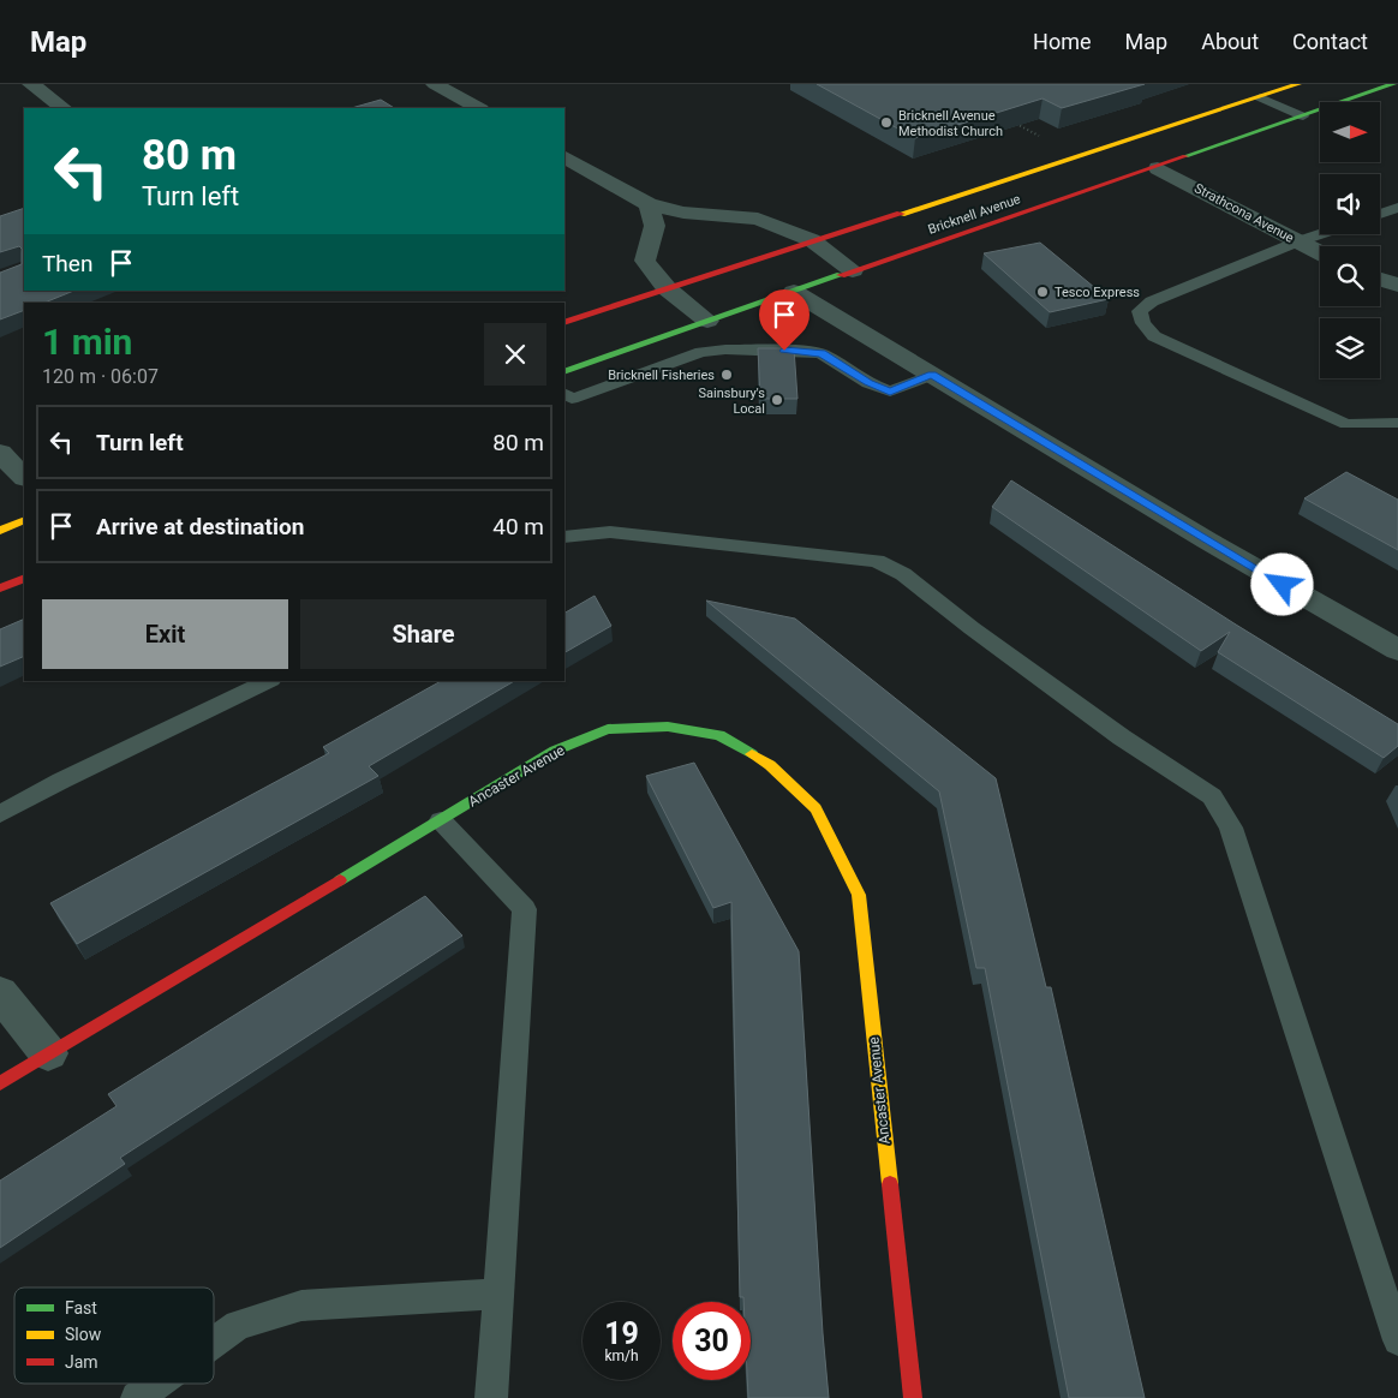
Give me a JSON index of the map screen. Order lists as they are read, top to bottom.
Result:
{
  "streets": {
    "street": ["Strathcona Avenue", "Bricknell Avenue", "Ancaster Avenue"]
  },
  "crossings": [
    ["Strathcona Avenue", "Bricknell Avenue"]
  ],
  "places": [
    "Bricknell Avenue Methodist Church",
    "Tesco Express",
    "Bricknell Fisheries",
    "Sainsbury's Local"
  ],
  "legend": ["Fast", "Slow", "Jam"],
  "north": "right",
  "page": {
    "header": "Map",
    "nav": [
      "Home",
      "Map",
      "About",
      "Contact"
    ],
    "turn": ["80 m", "Turn left"],
    "then": "Then",
    "heading": ["1 min", "120 m · 06:07"],
    "list": [
      {
        "name": "Turn left",
        "value": "80 m"
      },
      {
        "name": "Arrive at destination",
        "value": "40 m"
      }
    ],
    "buttons": ["Exit", "Share"],
    "speed": "19 km/h",
    "limit": "30"
  }
}
